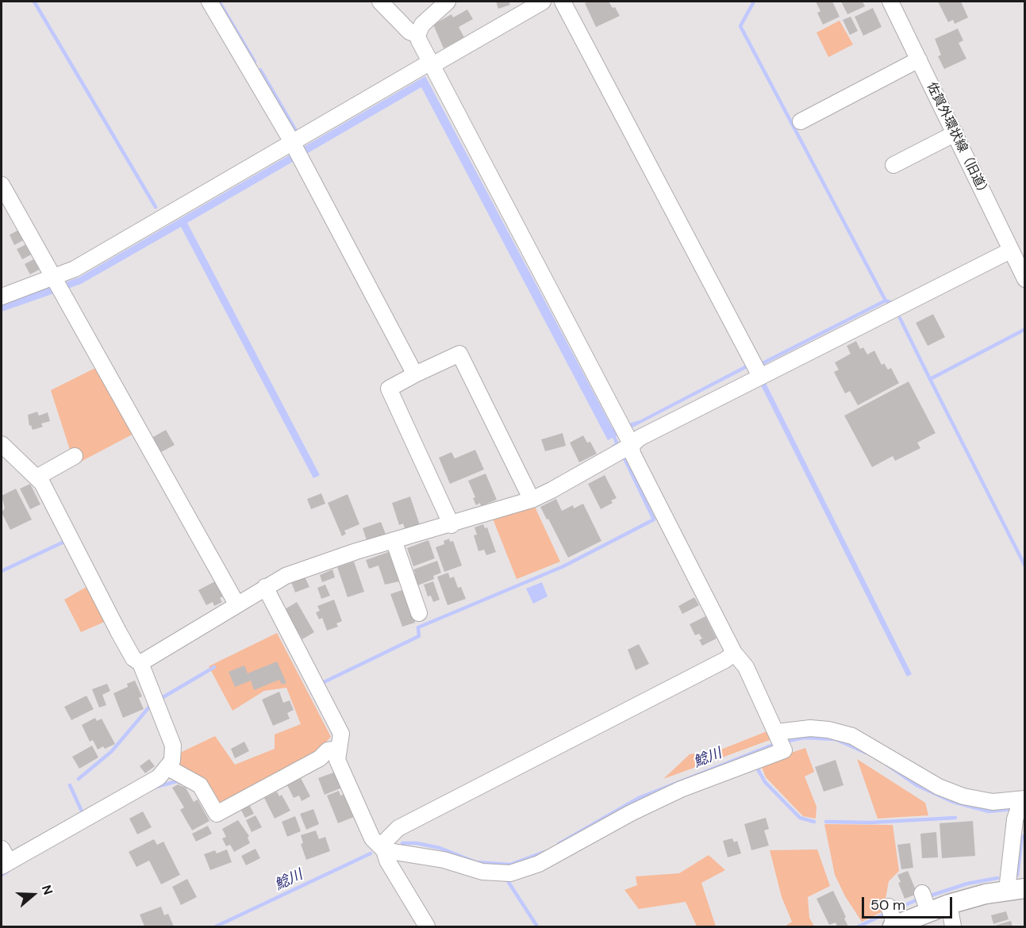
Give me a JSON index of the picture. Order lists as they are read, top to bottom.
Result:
{
  "streets": {
    "street": ["佐賀外環状線（旧道）"]
  },
  "water": ["鯰川"],
  "scale_bar": "50 m",
  "north": "right"
}
